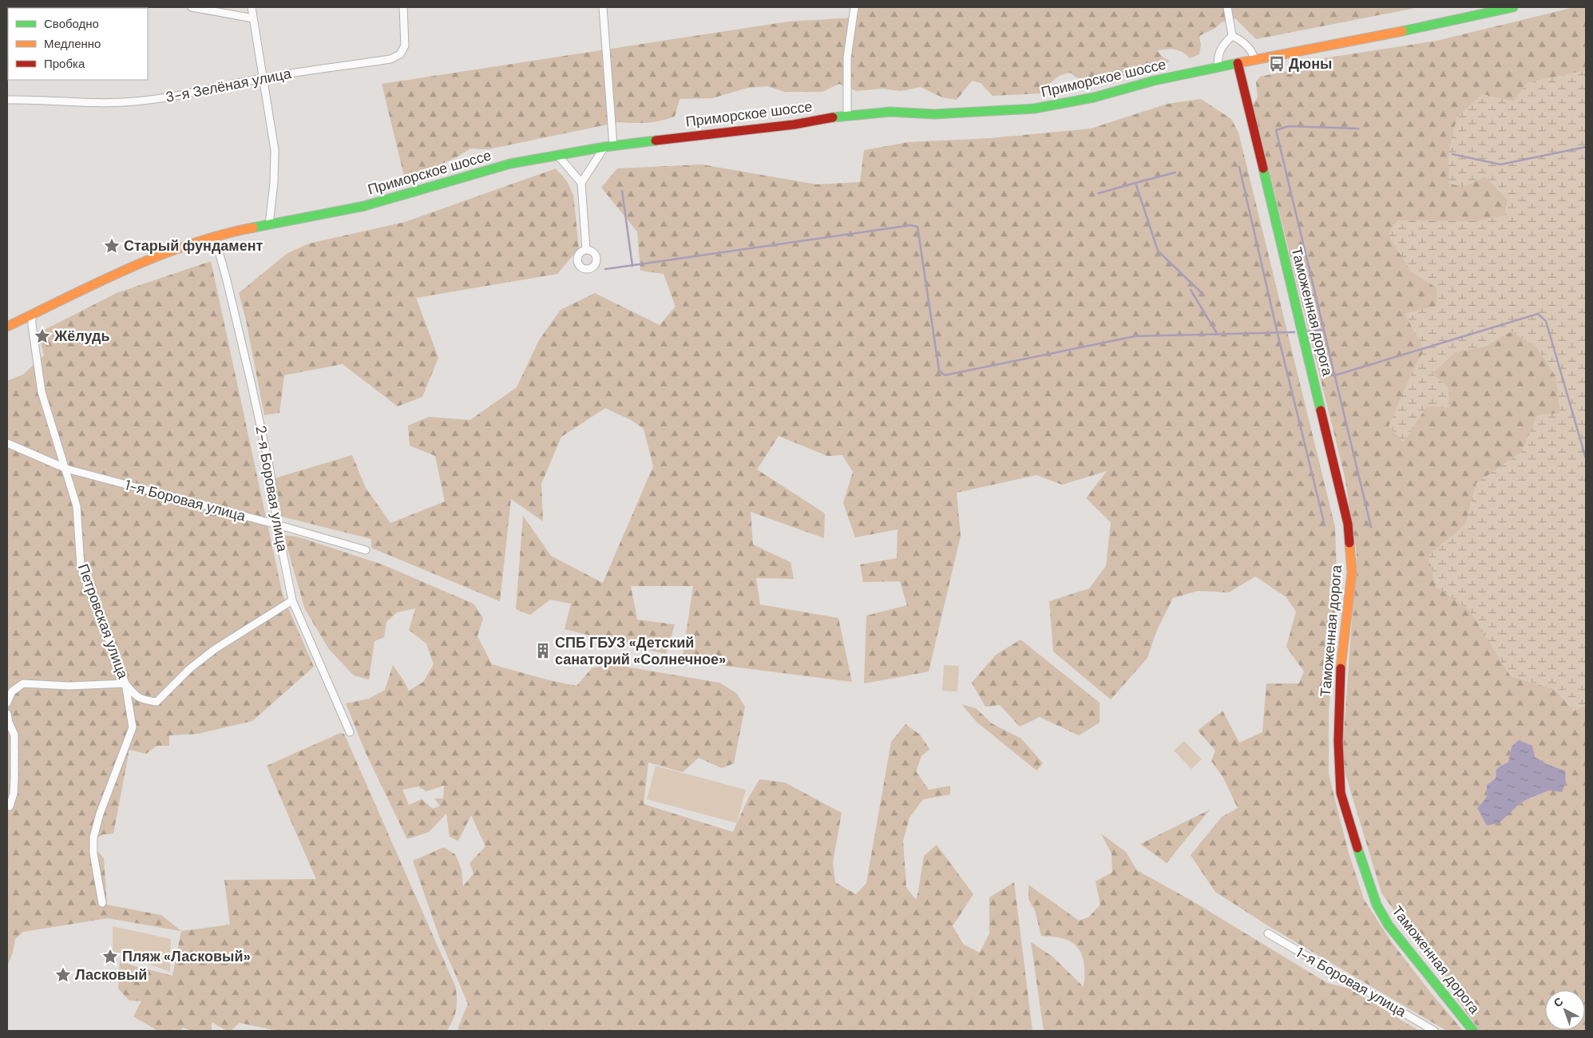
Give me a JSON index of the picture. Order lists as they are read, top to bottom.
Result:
{
  "streets": {
    "main road": ["Приморское шоссе", "Таможенная дорога"],
    "street": [
      "3-я Зелёная улица",
      "2-я Боровая улица",
      "1-я Боровая улица",
      "Петровская улица"
    ]
  },
  "crossings": [
    ["Приморское шоссе", "Таможенная дорога"],
    ["Приморское шоссе", "2-я Боровая улица"],
    ["Приморское шоссе", "Петровская улица"],
    ["2-я Боровая улица", "1-я Боровая улица"],
    ["1-я Боровая улица", "Петровская улица"]
  ],
  "places": {
    "bus stop": ["Дюны"],
    "place": [
      "Старый фундамент",
      "Жёлудь",
      "Пляж «Ласковый»",
      "Ласковый"
    ],
    "building": ["СПБ ГБУЗ «Детский санаторий «Солнечное»"]
  },
  "legend": ["Свободно", "Медленно", "Пробка"],
  "north": "top left"
}
